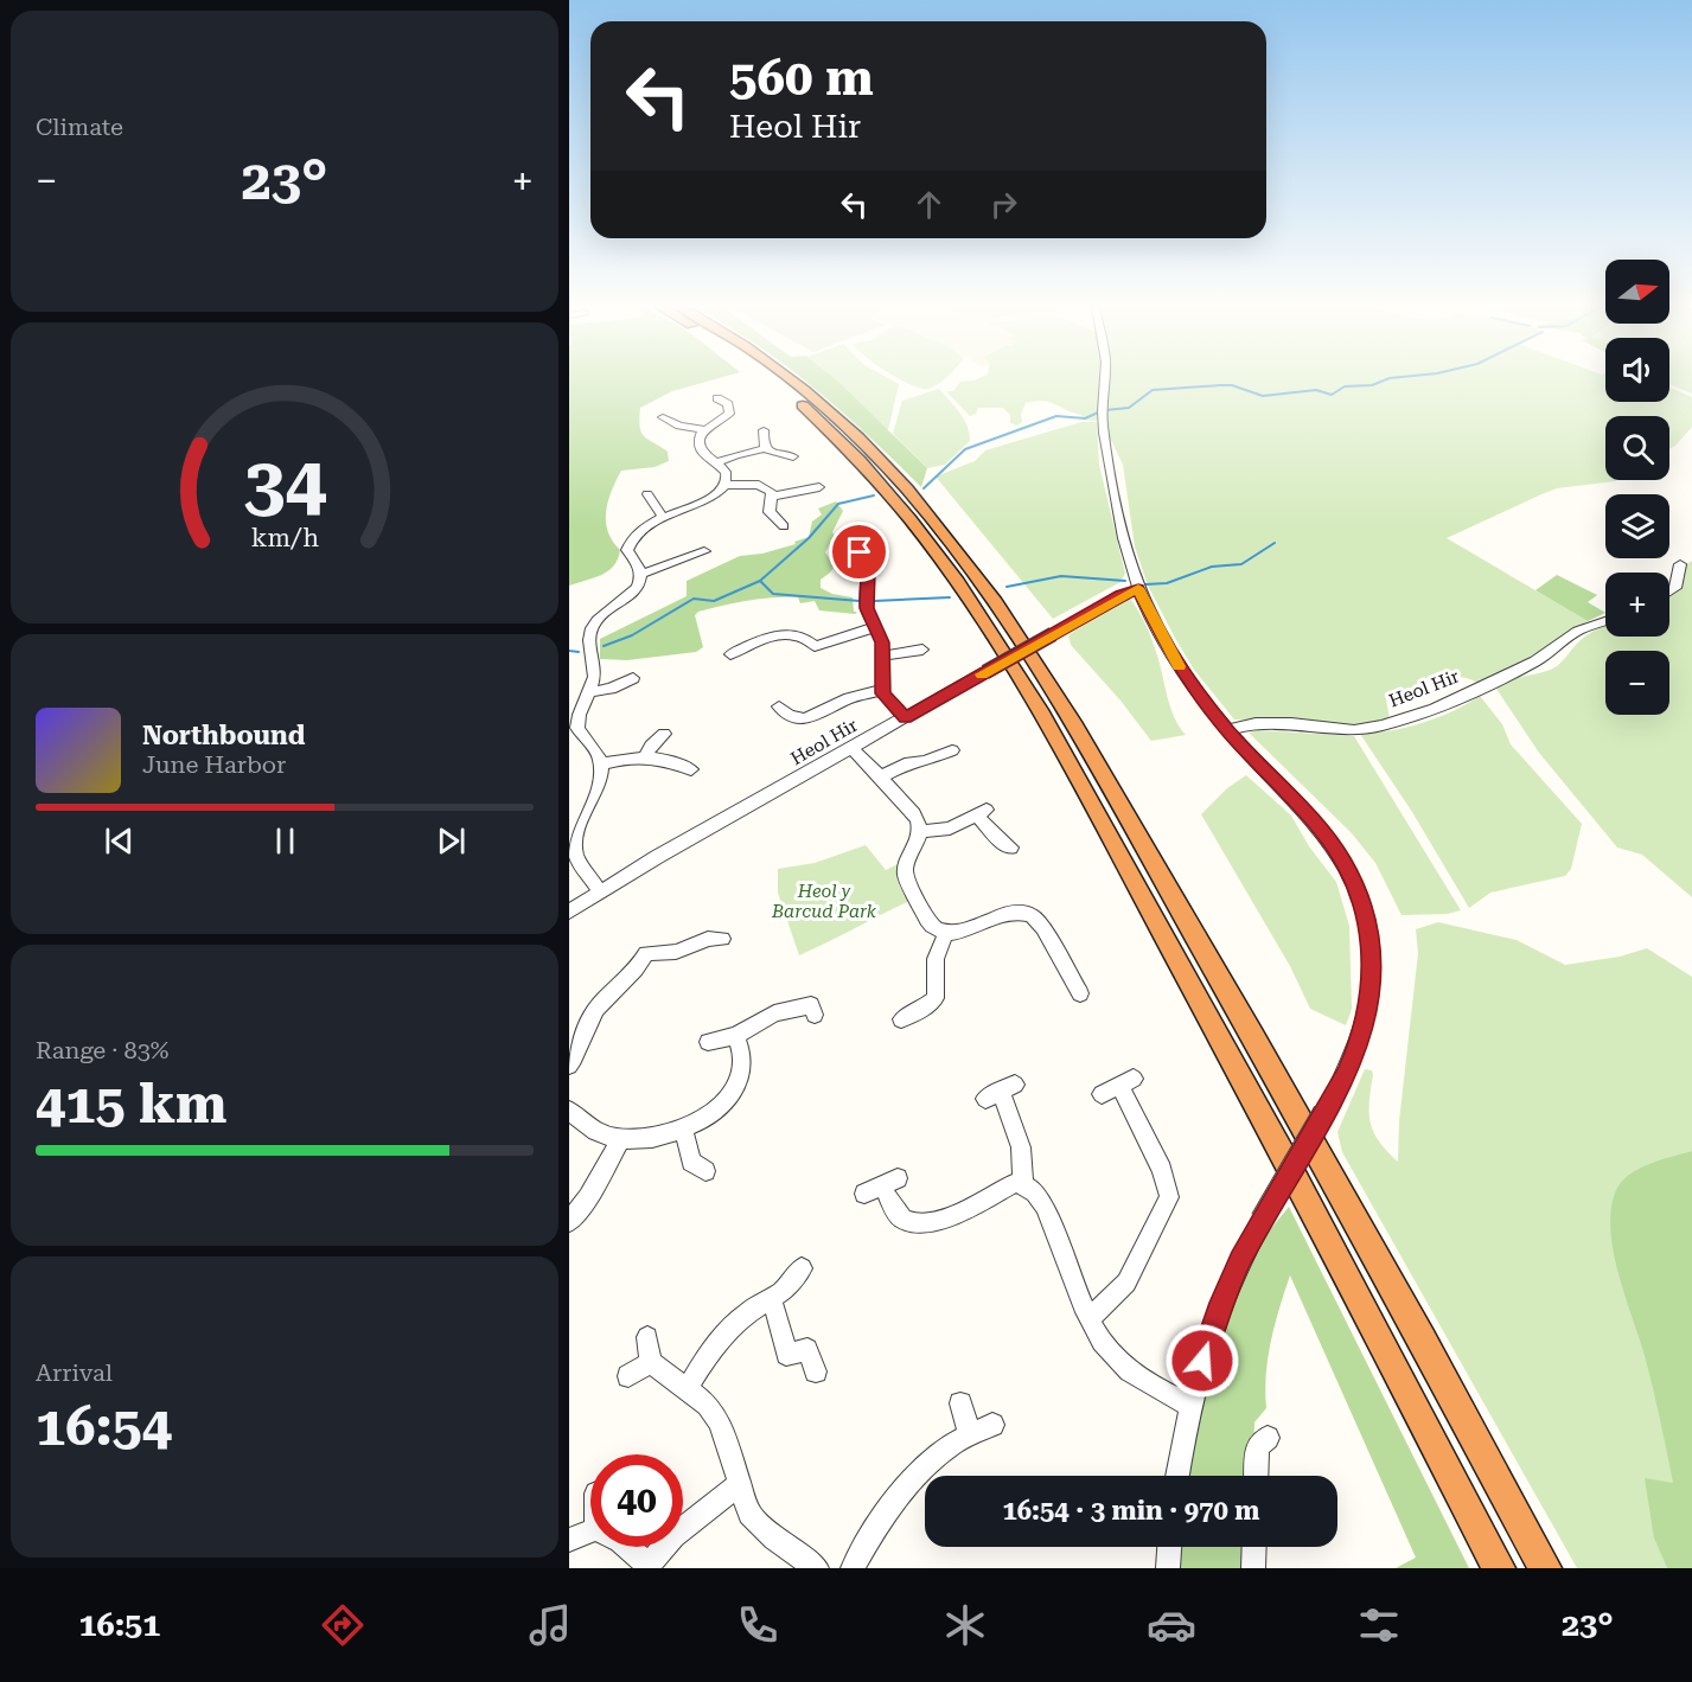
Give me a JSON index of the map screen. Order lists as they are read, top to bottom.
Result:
{
  "streets": {
    "street": ["Heol Hir"]
  },
  "parks": ["Heol y Barcud Park"],
  "north": "right",
  "page": {
    "tile": [
      "Climate",
      ["Range · 83%", "415 km"],
      ["Arrival", "16:54"]
    ],
    "turn": ["560 m", "Heol Hir"],
    "heat": ["−", "23°", "+"],
    "map_buttons": ["+", "−"],
    "song": ["Northbound", "June Harbor"],
    "limit": "40",
    "trip": "16:54 · 3 min · 970 m",
    "tabs": ["16:51", "23°"],
    "gauge": ["34", "km/h"]
  }
}
